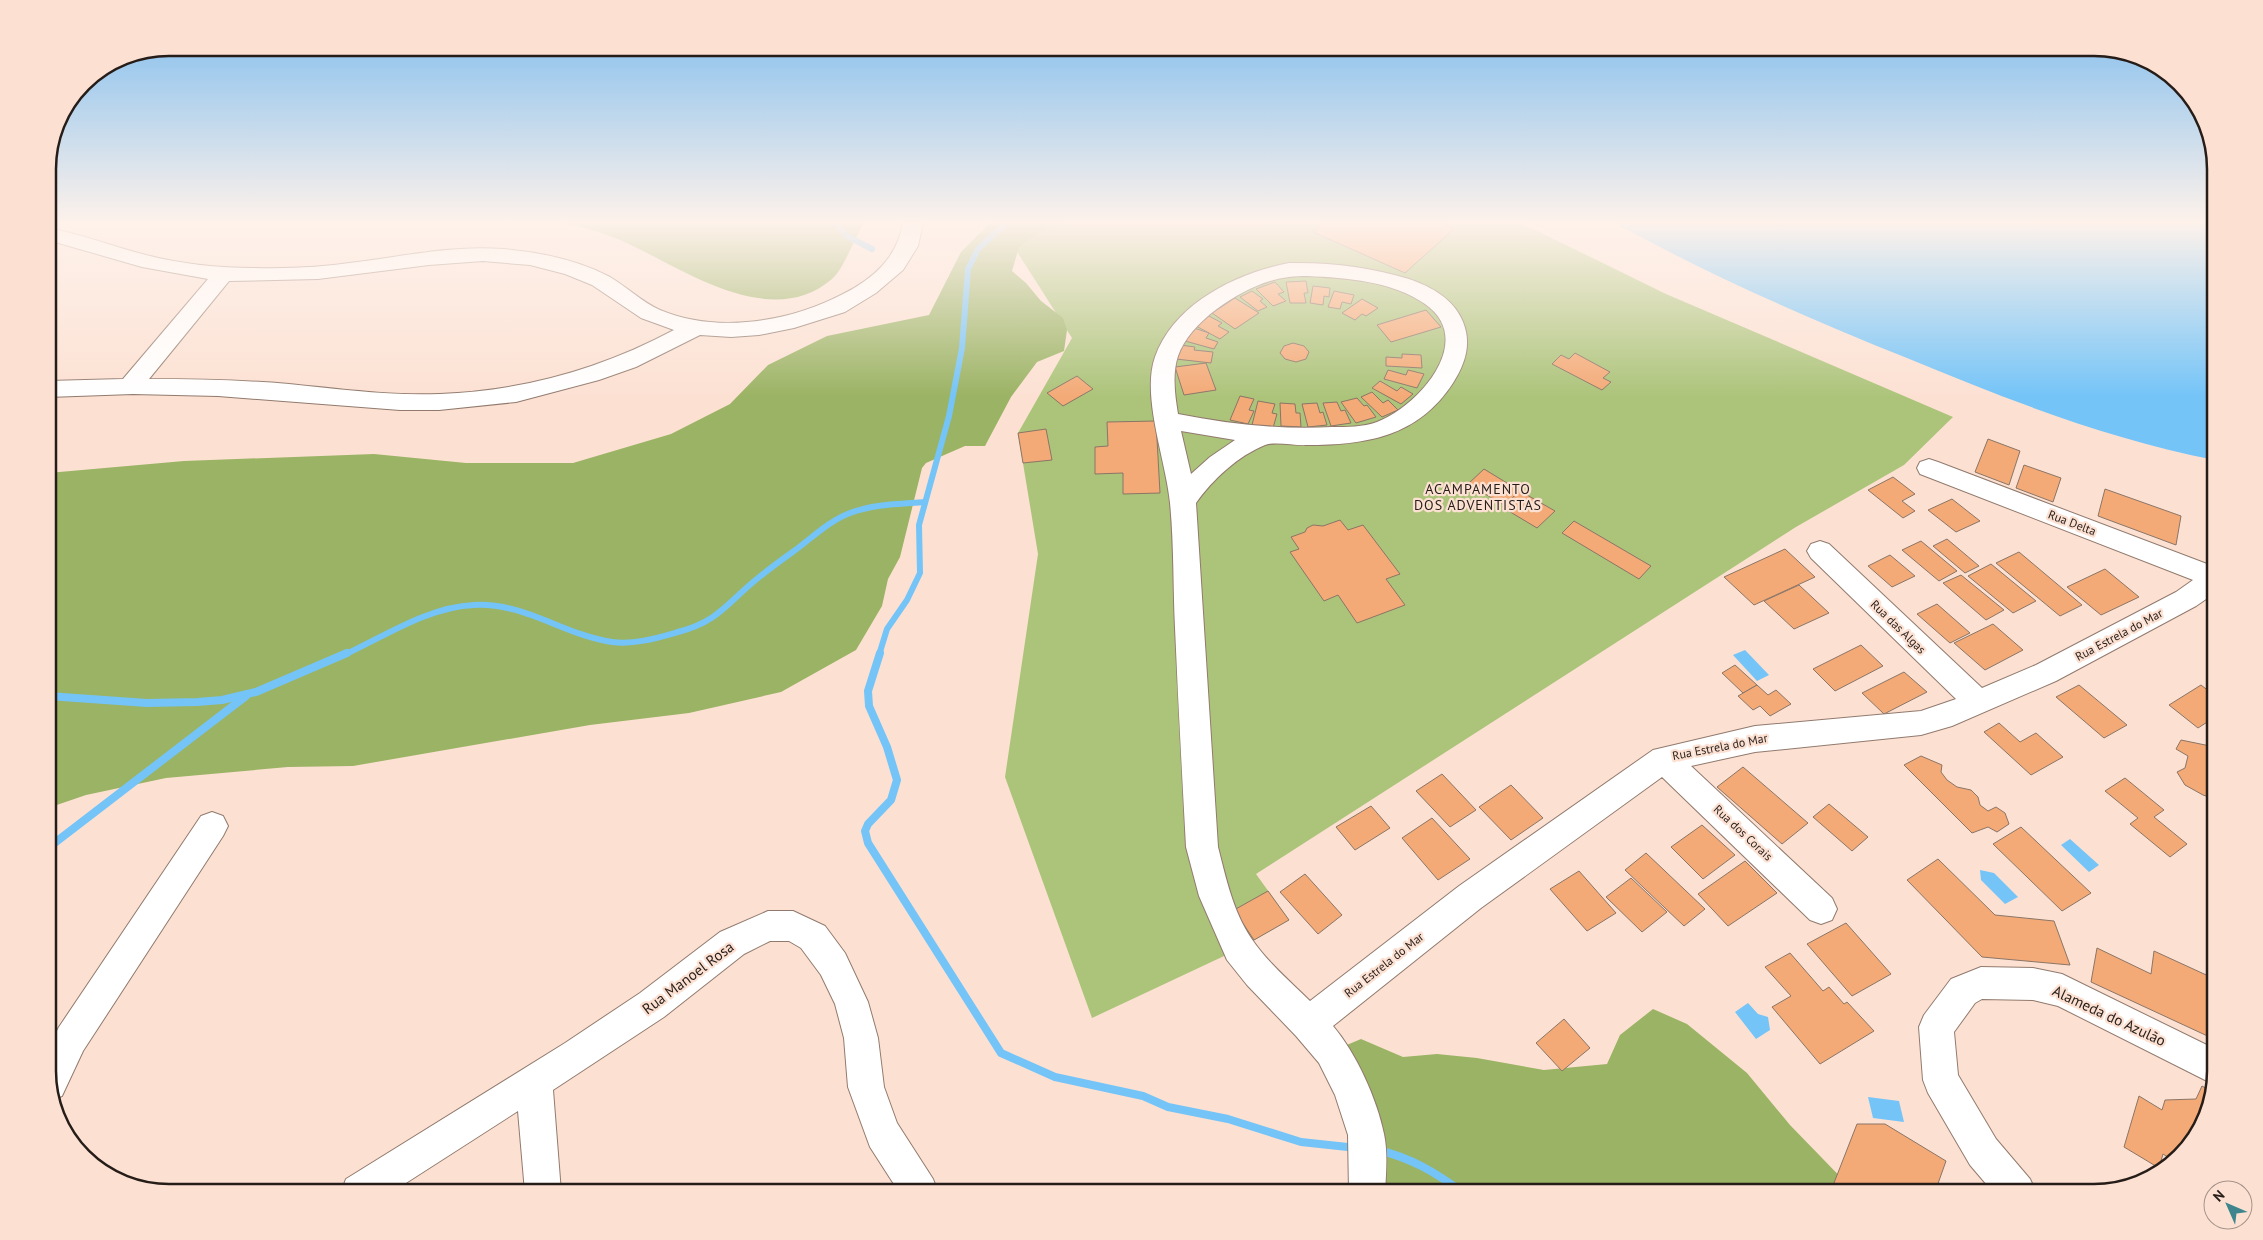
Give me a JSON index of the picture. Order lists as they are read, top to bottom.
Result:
{
  "streets": {
    "street": [
      "Rua Delta",
      "Rua das Algas",
      "Rua Estrela do Mar",
      "Rua dos Corais",
      "Rua Manoel Rosa",
      "Alameda do Azulão"
    ]
  },
  "crossings": [
    ["Rua das Algas", "Rua Estrela do Mar"],
    ["Rua Estrela do Mar", "Rua dos Corais"]
  ],
  "districts": ["ACAMPAMENTO DOS ADVENTISTAS"],
  "north": "top left"
}
